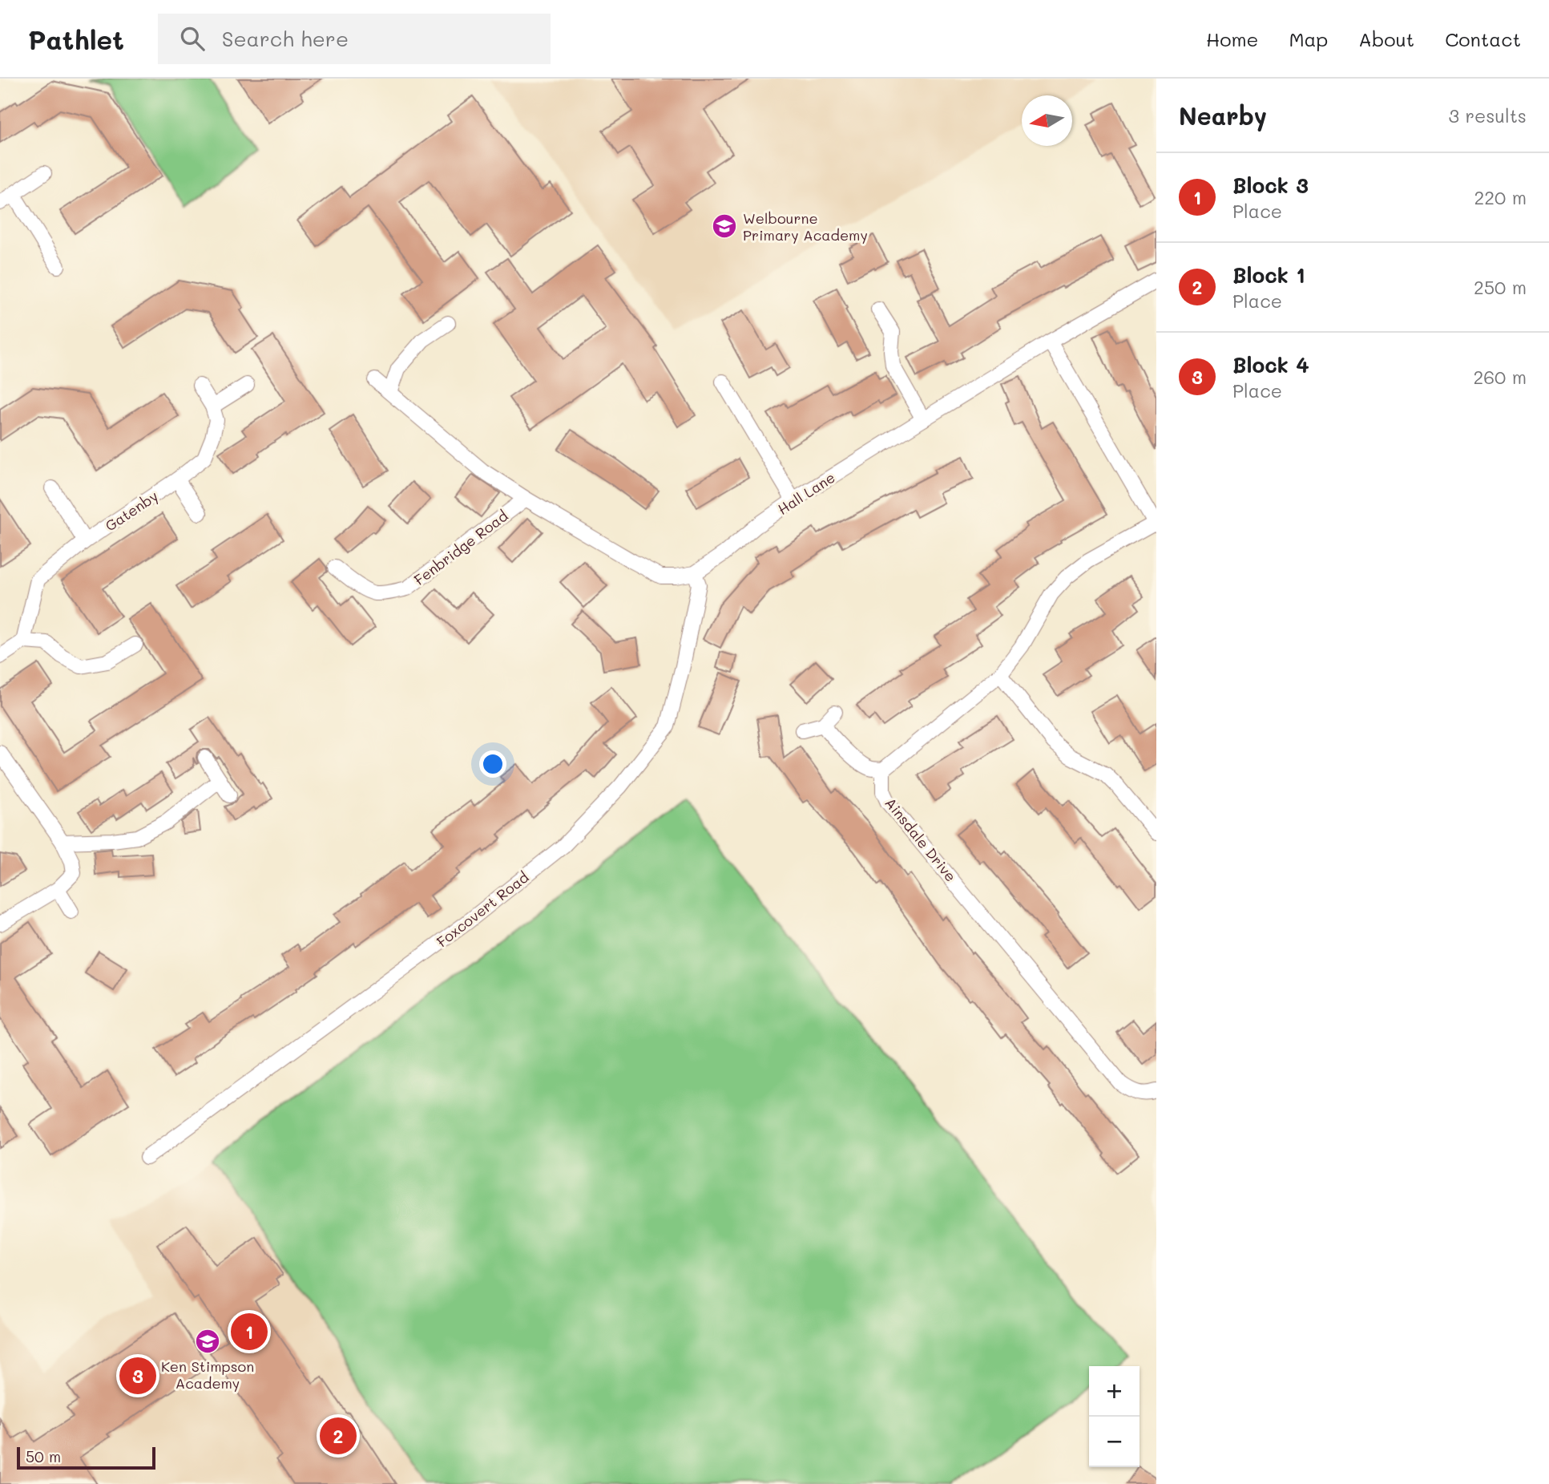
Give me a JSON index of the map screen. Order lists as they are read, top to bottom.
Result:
{
  "streets": {
    "street": [
      "Hall Lane",
      "Gatenby",
      "Fenbridge Road",
      "Ainsdale Drive",
      "Foxcovert Road"
    ]
  },
  "crossings": [
    ["Hall Lane", "Fenbridge Road"],
    ["Hall Lane", "Foxcovert Road"],
    ["Fenbridge Road", "Foxcovert Road"]
  ],
  "places": {
    "school or university": ["Welbourne Primary Academy", "Ken Stimpson Academy"]
  },
  "scale_bar": "50 m",
  "north": "left",
  "page": {
    "header": "Pathlet",
    "search": "Search here",
    "nav": [
      "Home",
      "Map",
      "About",
      "Contact"
    ],
    "heading": ["Nearby", "3 results"],
    "list": [
      {
        "mark": "1",
        "name": "Block 3",
        "note": "Place",
        "value": "220 m"
      },
      {
        "mark": "2",
        "name": "Block 1",
        "note": "Place",
        "value": "250 m"
      },
      {
        "mark": "3",
        "name": "Block 4",
        "note": "Place",
        "value": "260 m"
      }
    ],
    "pins": ["1", "3", "2"],
    "map_buttons": ["+", "−"],
    "scale": "50 m"
  }
}
